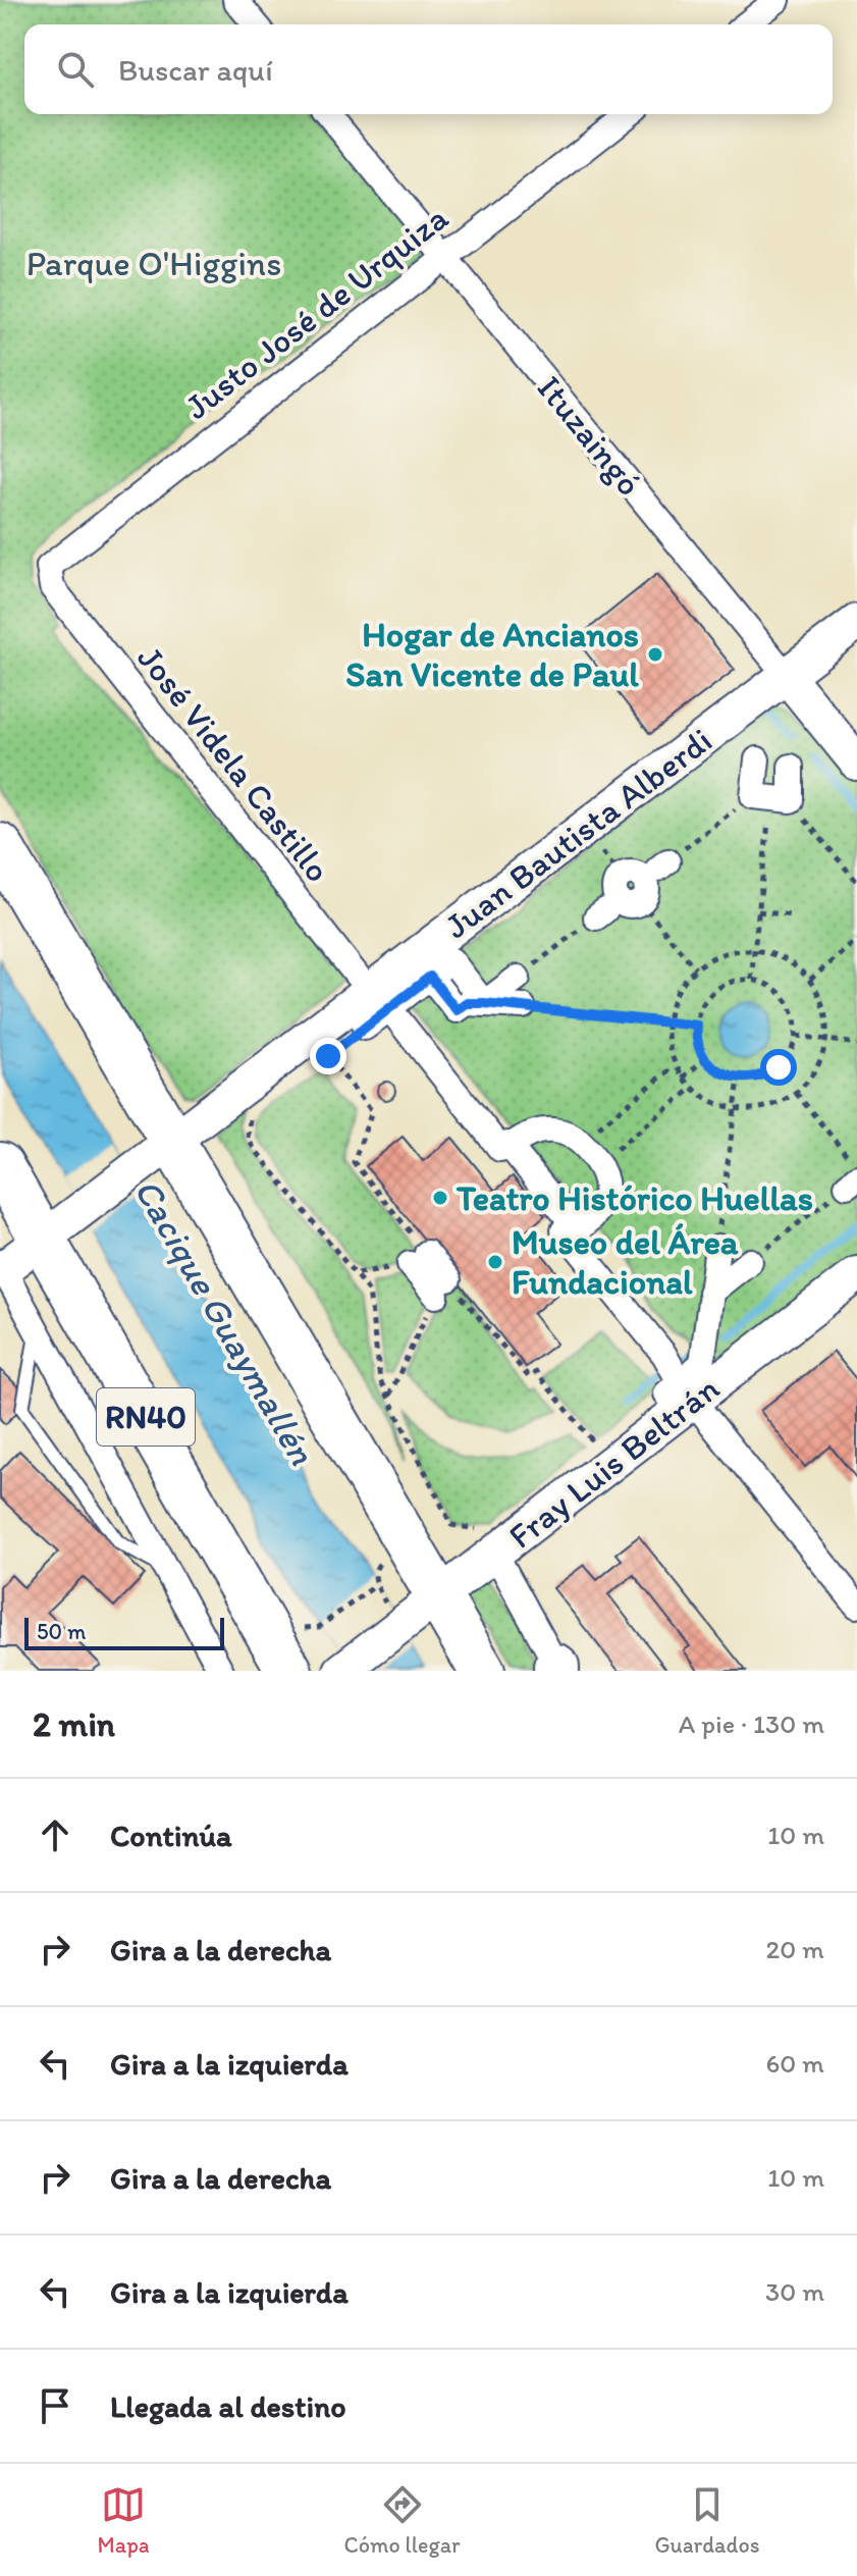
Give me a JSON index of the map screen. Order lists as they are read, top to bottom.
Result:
{
  "streets": {
    "highway": ["RN40"],
    "street": [
      "Justo José de Urquiza",
      "Ituzaingó",
      "José Videla Castillo",
      "Juan Bautista Alberdi",
      "Fray Luis Beltrán"
    ]
  },
  "crossings": [
    ["Justo José de Urquiza", "Ituzaingó"],
    ["Justo José de Urquiza", "José Videla Castillo"],
    ["Ituzaingó", "Juan Bautista Alberdi"],
    ["José Videla Castillo", "Juan Bautista Alberdi"],
    ["Juan Bautista Alberdi", "RN40"]
  ],
  "water": ["Cacique Guaymallén"],
  "parks": ["Parque O'Higgins"],
  "places": ["Hogar de Ancianos San Vicente de Paul", "Teatro Histórico Huellas", "Museo del Área Fundacional"],
  "scale_bar": "50 m",
  "page": {
    "search": "Buscar aquí",
    "scale": "50 m",
    "heading": ["2 min", "A pie · 130 m"],
    "list": [
      ["Continúa", "10 m"],
      ["Gira a la derecha", "20 m"],
      ["Gira a la izquierda", "60 m"],
      ["Gira a la derecha", "10 m"],
      ["Gira a la izquierda", "30 m"],
      "Llegada al destino"
    ],
    "nav": ["Mapa", "Cómo llegar", "Guardados"]
  }
}
